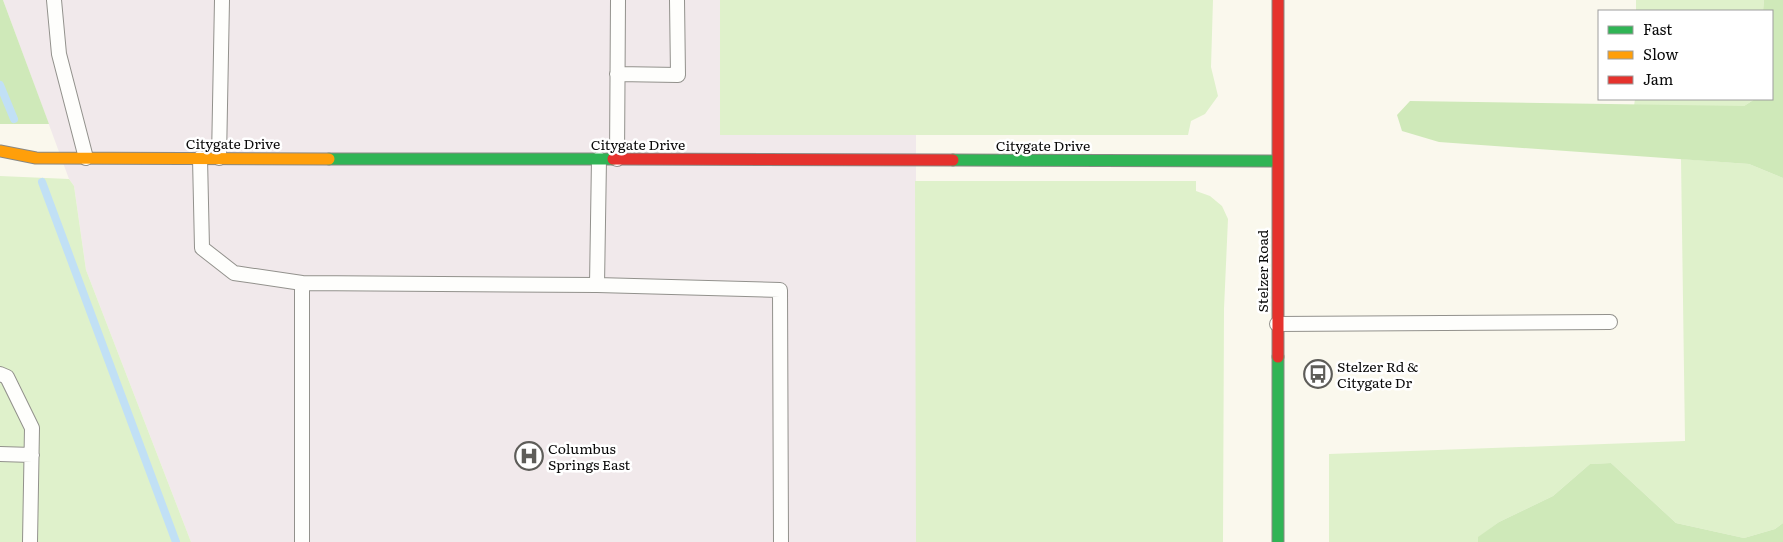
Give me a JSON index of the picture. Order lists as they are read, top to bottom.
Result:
{
  "streets": {
    "street": ["Citygate Drive", "Stelzer Road"]
  },
  "crossings": [
    ["Citygate Drive", "Stelzer Road"]
  ],
  "places": {
    "bus stop": ["Stelzer Rd & Citygate Dr"],
    "hospital": ["Columbus Springs East"]
  },
  "legend": ["Fast", "Slow", "Jam"]
}
